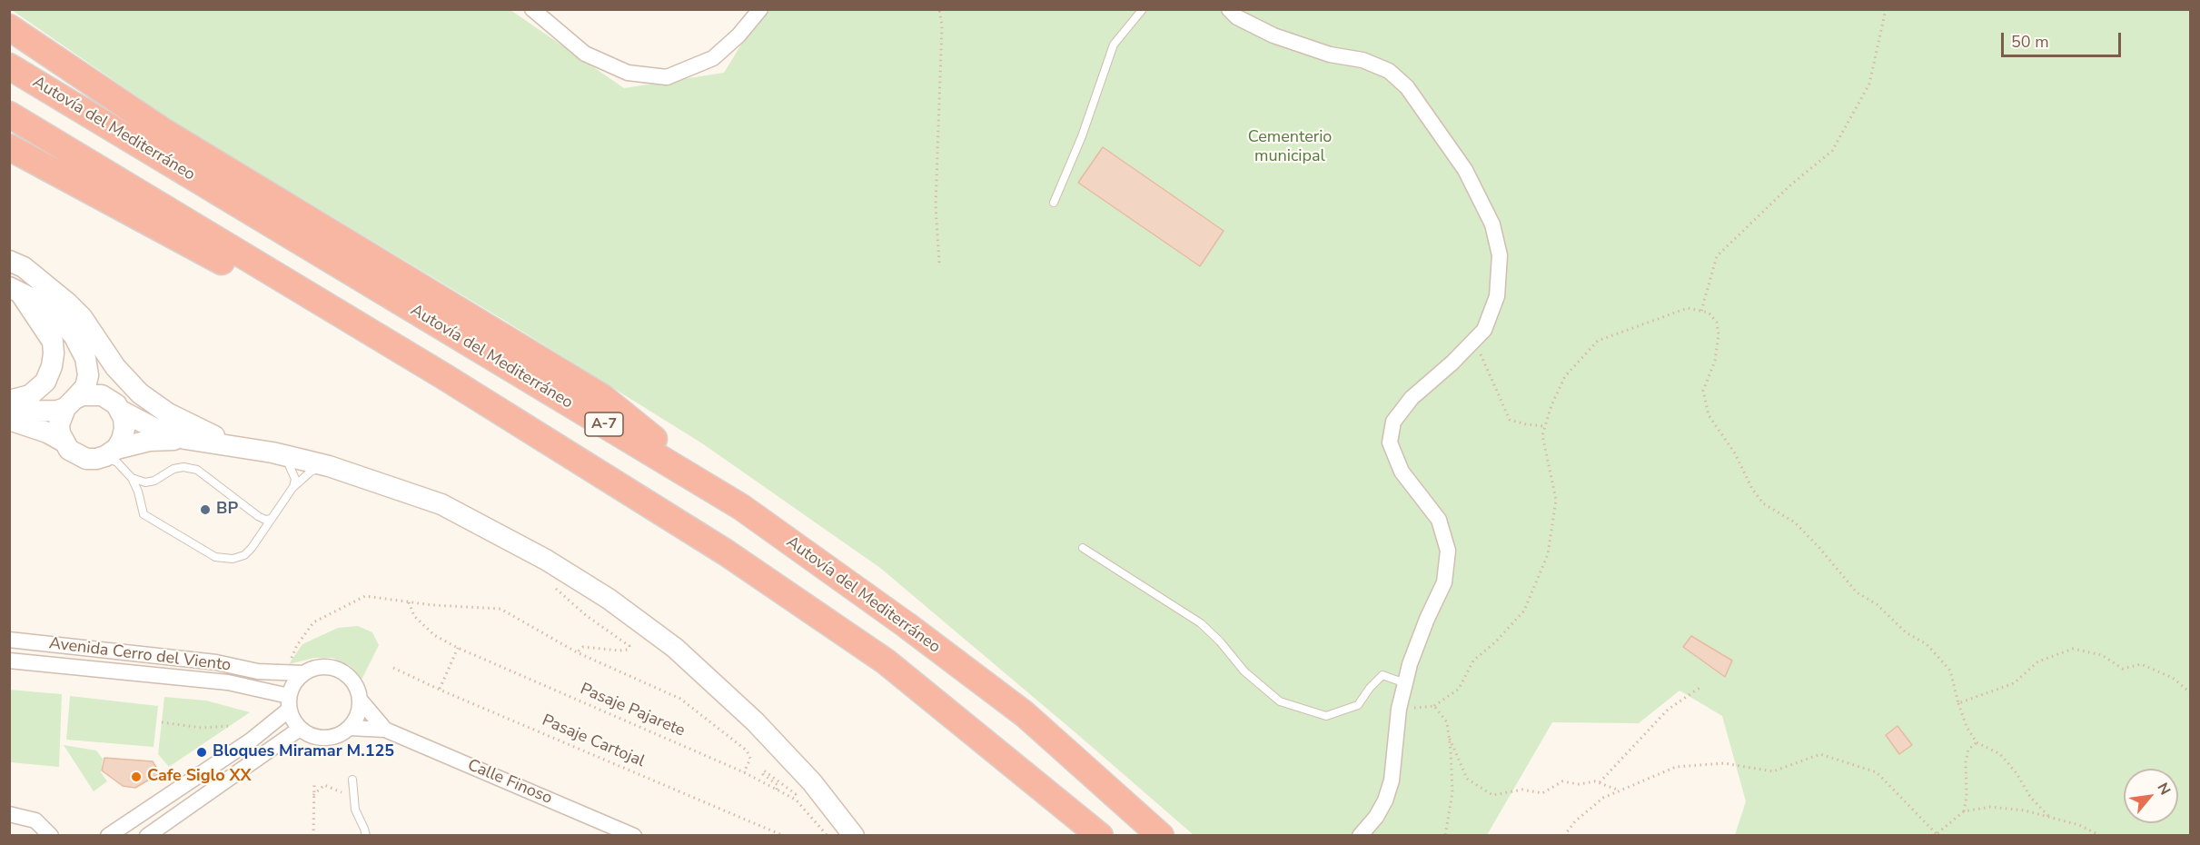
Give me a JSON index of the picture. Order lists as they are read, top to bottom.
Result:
{
  "streets": {
    "highway": ["Autovía del Mediterráneo", "A-7"],
    "street": ["Avenida Cerro del Viento", "Calle Finoso"],
    "path": ["Pasaje Pajarete", "Pasaje Cartojal"]
  },
  "crossings": [
    ["Avenida Cerro del Viento", "Calle Finoso"]
  ],
  "parks": ["Cementerio municipal"],
  "places": ["BP", "Bloques Miramar M.125", "Cafe Siglo XX"],
  "scale_bar": "50 m",
  "north": "top right"
}
